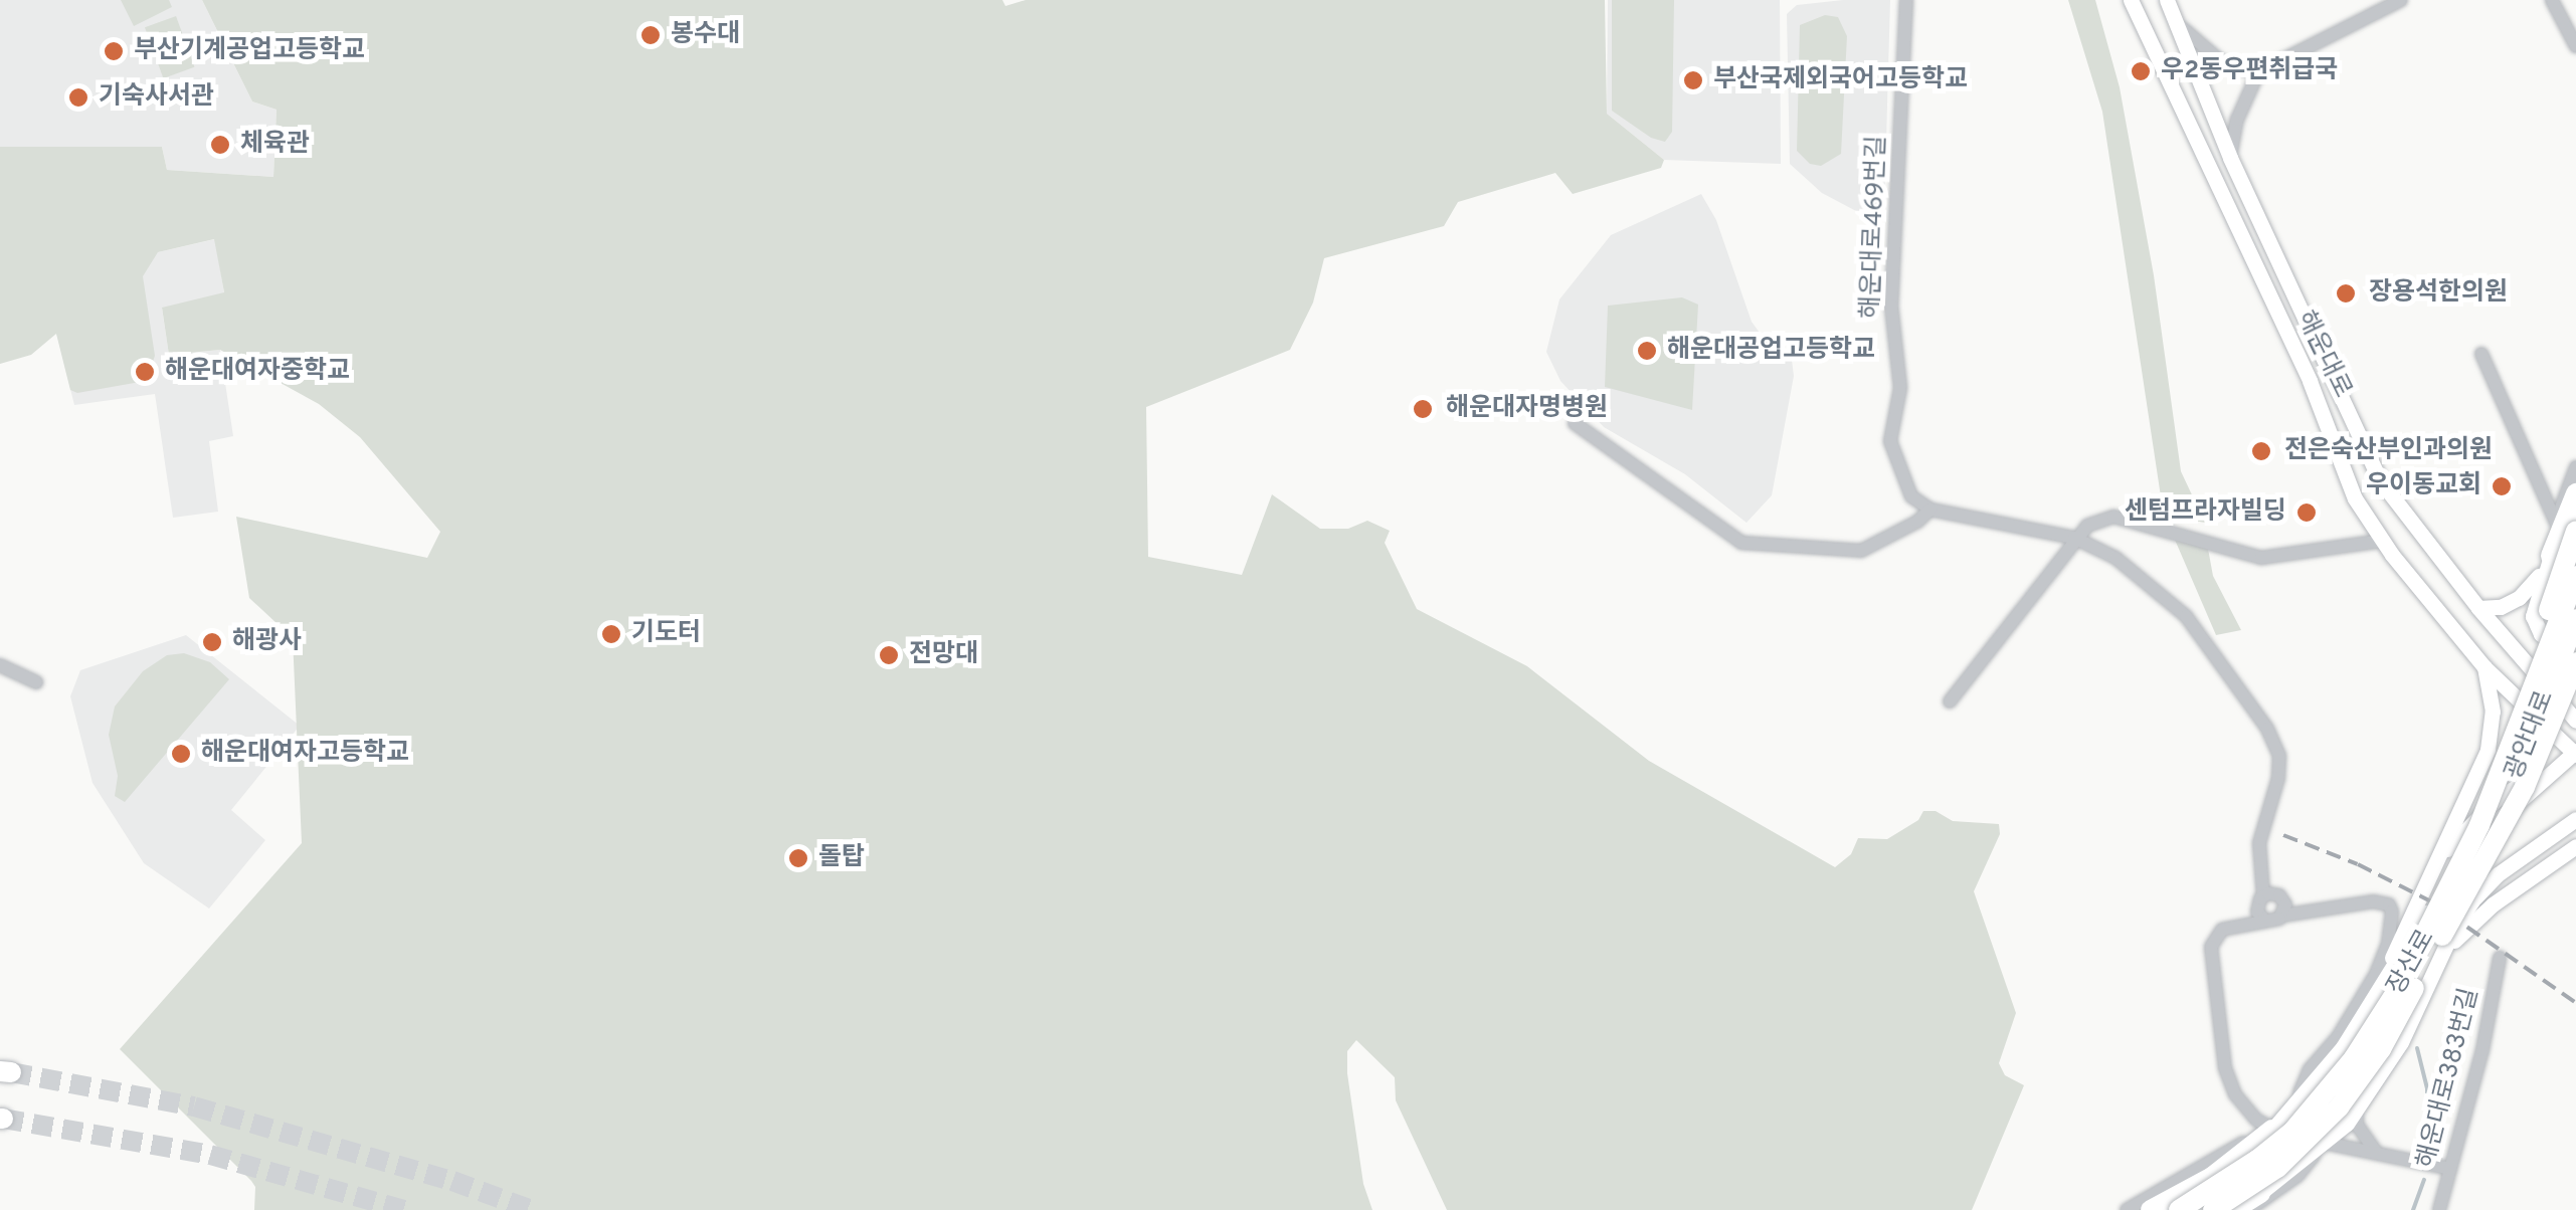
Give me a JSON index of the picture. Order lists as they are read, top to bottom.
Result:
{
  "streets": {
    "highway": ["광안대로", "장산로"],
    "main road": ["해운대로"],
    "street": ["해운대로469번길", "해운대로383번길"]
  },
  "crossings": [
    ["광안대로", "장산로"]
  ],
  "places": [
    "봉수대",
    "부산기계공업고등학교",
    "우2동우편취급국",
    "부산국제외국어고등학교",
    "기숙사서관",
    "체육관",
    "장용석한의원",
    "해운대공업고등학교",
    "해운대여자중학교",
    "해운대자명병원",
    "전은숙산부인과의원",
    "우이동교회",
    "센텀프라자빌딩",
    "기도터",
    "해광사",
    "전망대",
    "해운대여자고등학교",
    "돌탑"
  ]
}
